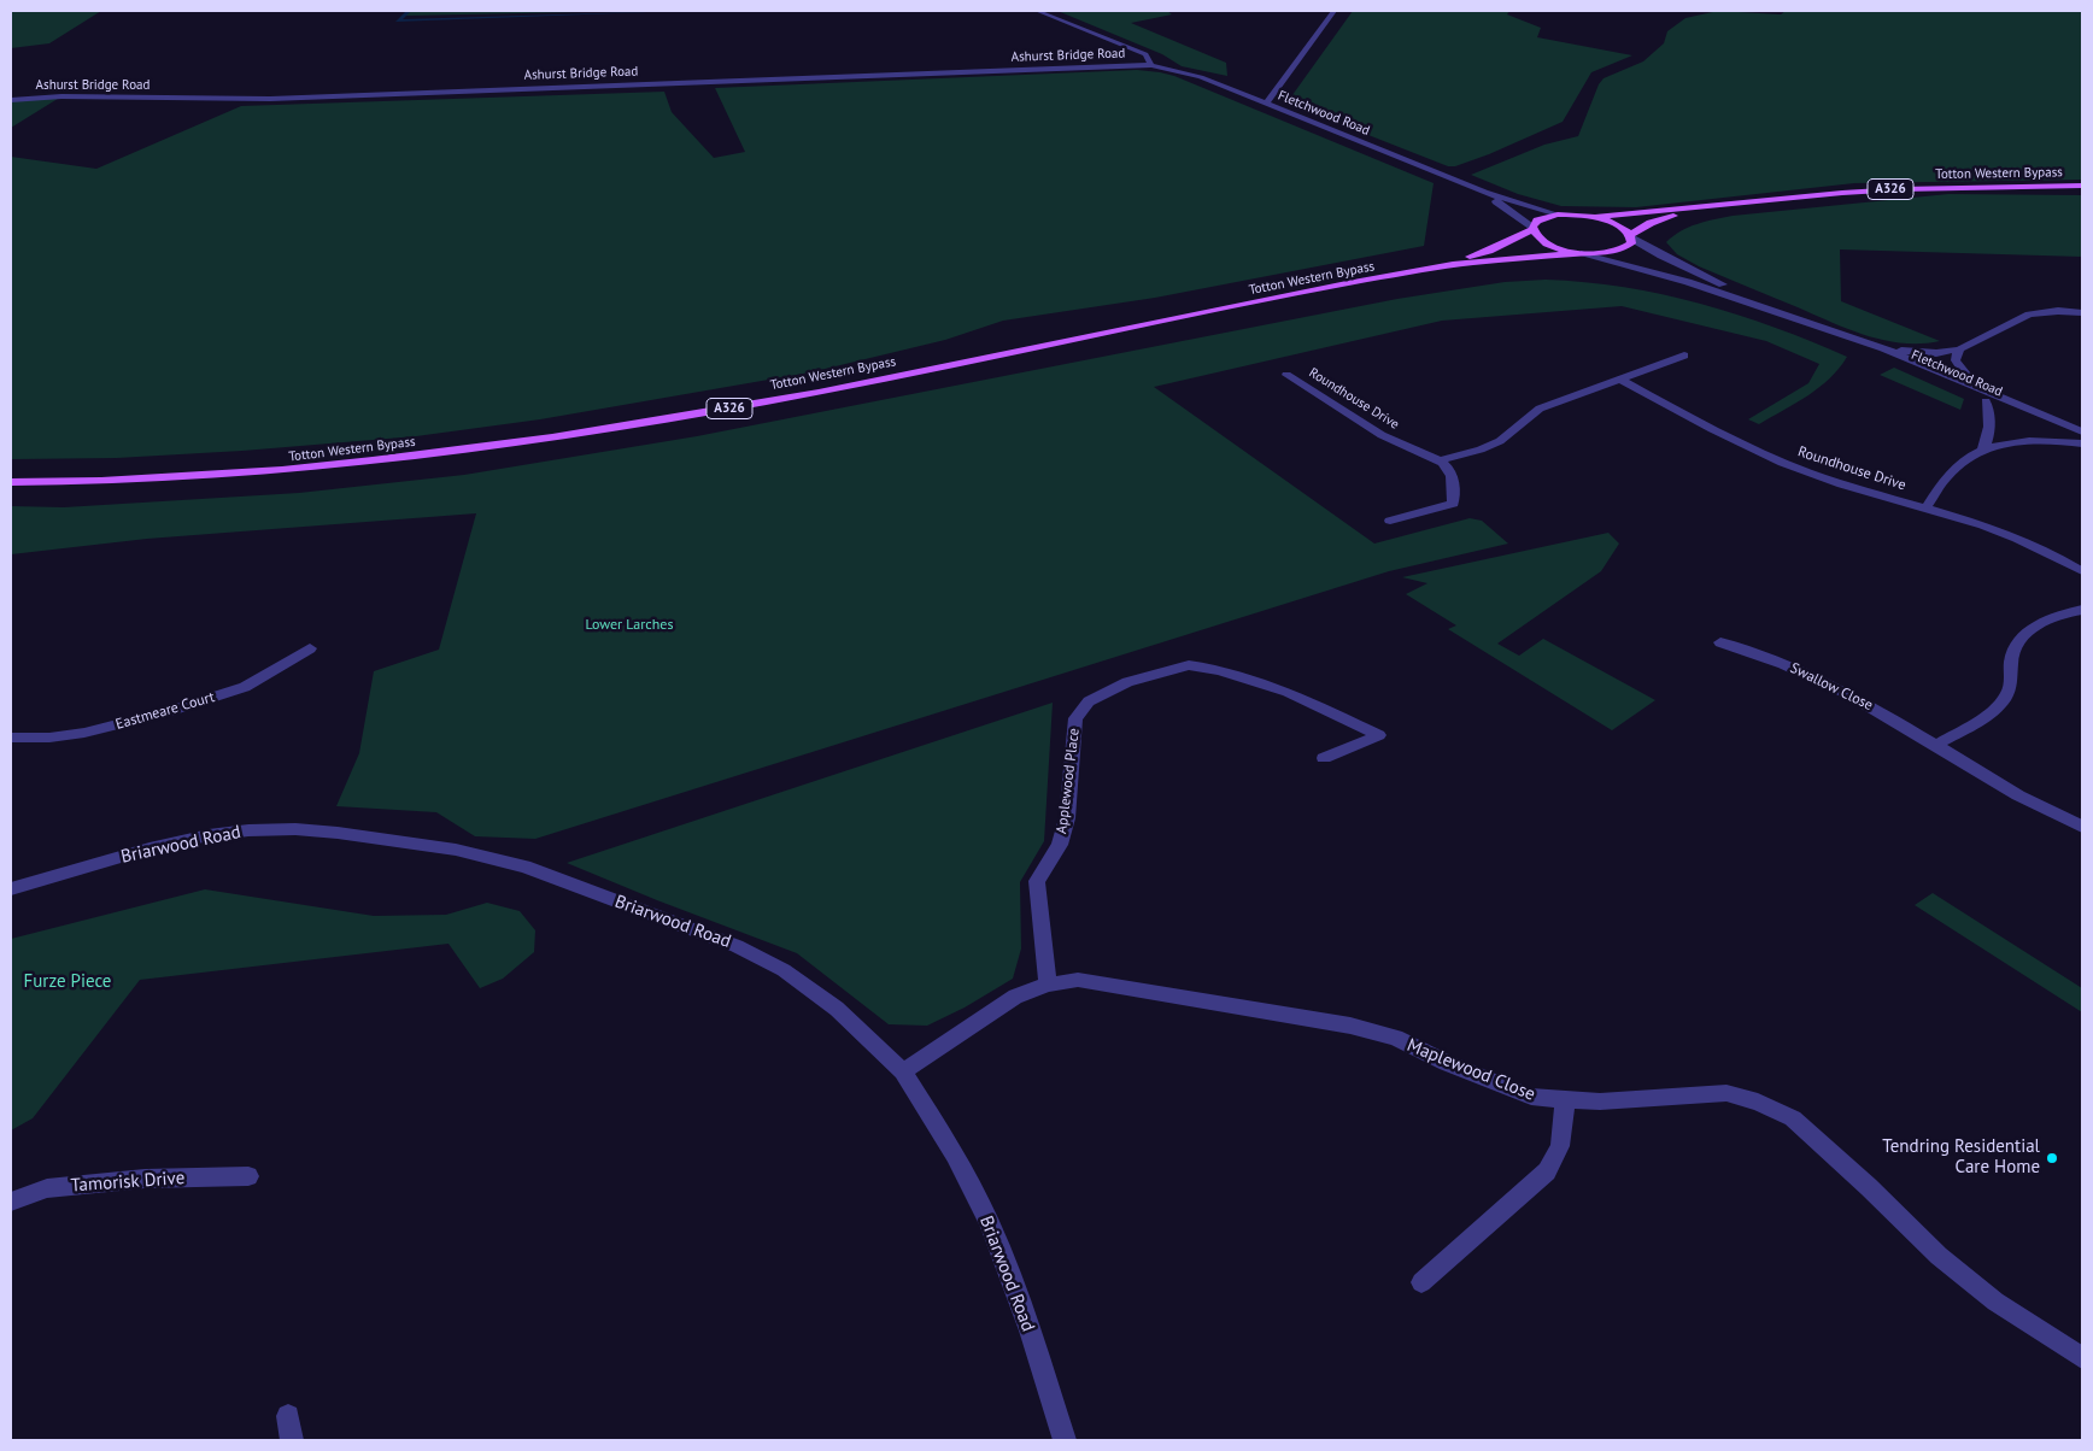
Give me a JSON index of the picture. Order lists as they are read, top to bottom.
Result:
{
  "streets": {
    "main road": ["Totton Western Bypass", "A326"],
    "street": [
      "Ashurst Bridge Road",
      "Fletchwood Road",
      "Roundhouse Drive",
      "Swallow Close",
      "Eastmeare Court",
      "Applewood Place",
      "Briarwood Road",
      "Maplewood Close",
      "Tamorisk Drive"
    ]
  },
  "crossings": [
    ["Ashurst Bridge Road", "Fletchwood Road"],
    ["Fletchwood Road", "Totton Western Bypass"],
    ["Applewood Place", "Maplewood Close"]
  ],
  "parks": ["Lower Larches", "Furze Piece"],
  "places": ["Tendring Residential Care Home"]
}
